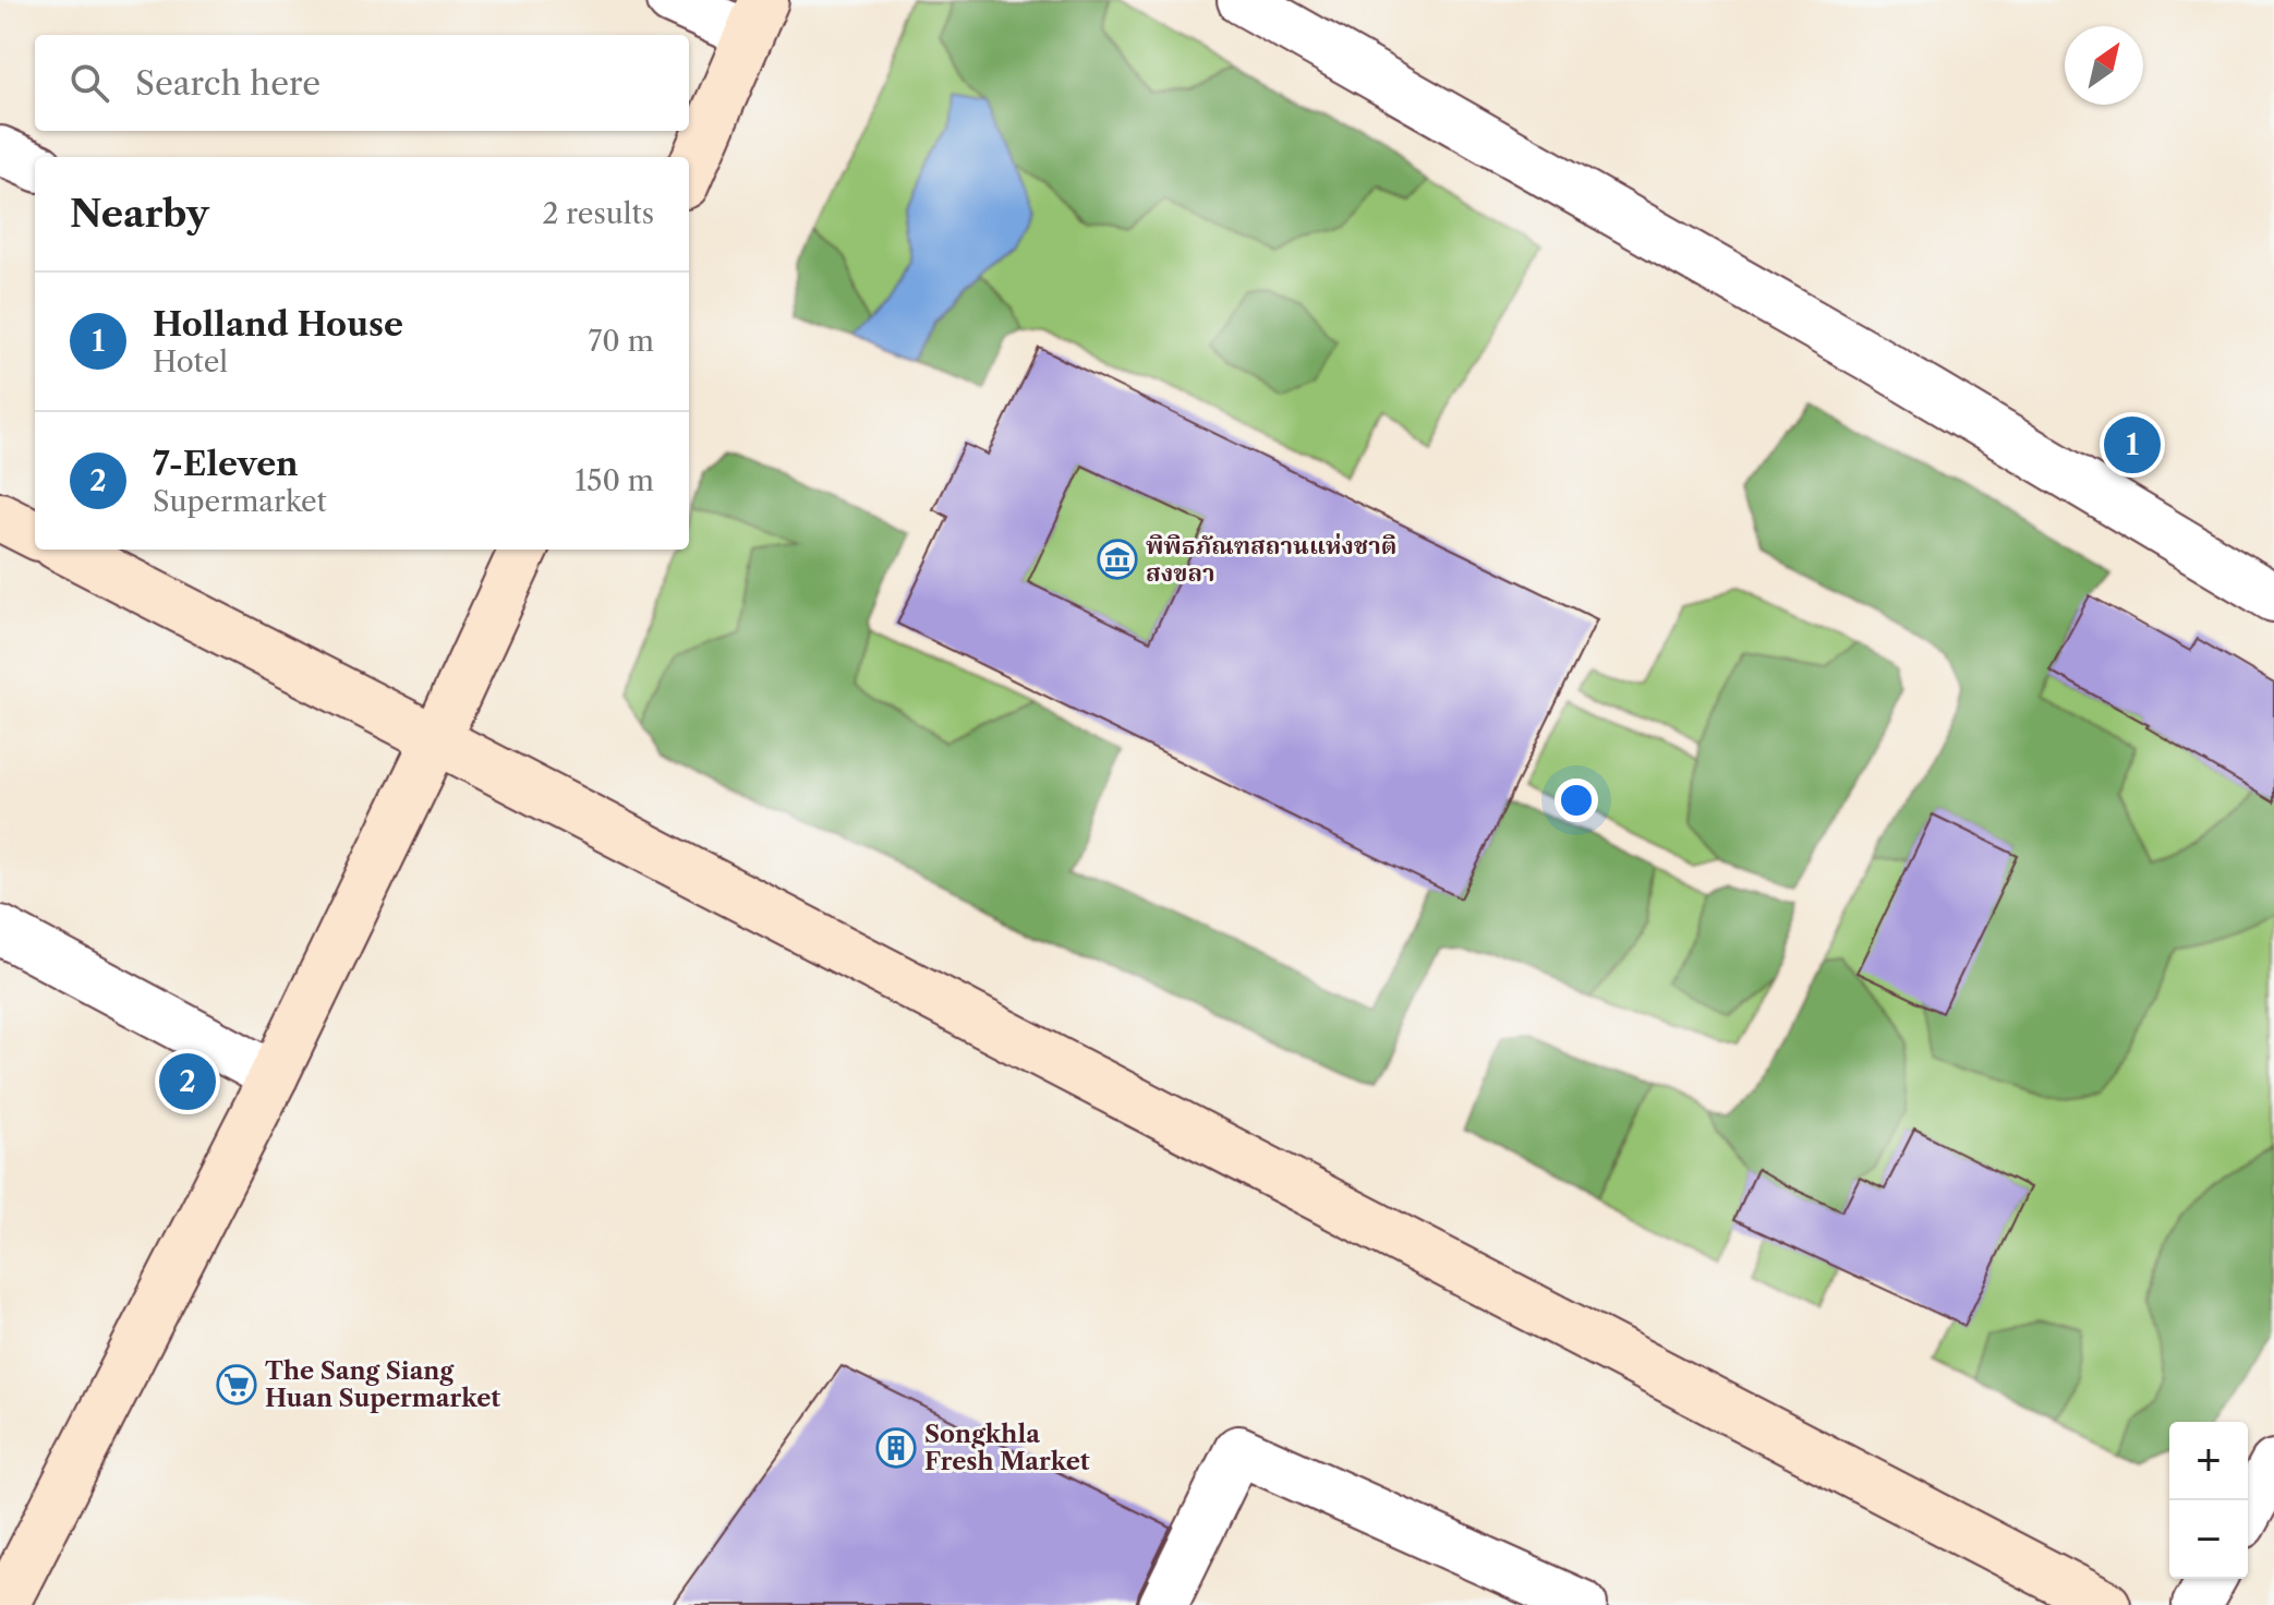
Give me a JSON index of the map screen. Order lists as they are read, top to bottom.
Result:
{
  "places": {
    "museum": ["พิพิธภัณฑสถานแห่งชาติ สงขลา"],
    "supermarket": ["The Sang Siang Huan Supermarket"],
    "building": ["Songkhla Fresh Market"]
  },
  "north": "top right",
  "page": {
    "search": "Search here",
    "heading": ["Nearby", "2 results"],
    "list": [
      {
        "mark": "1",
        "name": "Holland House",
        "note": "Hotel",
        "value": "70 m"
      },
      {
        "mark": "2",
        "name": "7-Eleven",
        "note": "Supermarket",
        "value": "150 m"
      }
    ],
    "pins": ["1", "2"],
    "map_buttons": ["+", "−"]
  }
}
